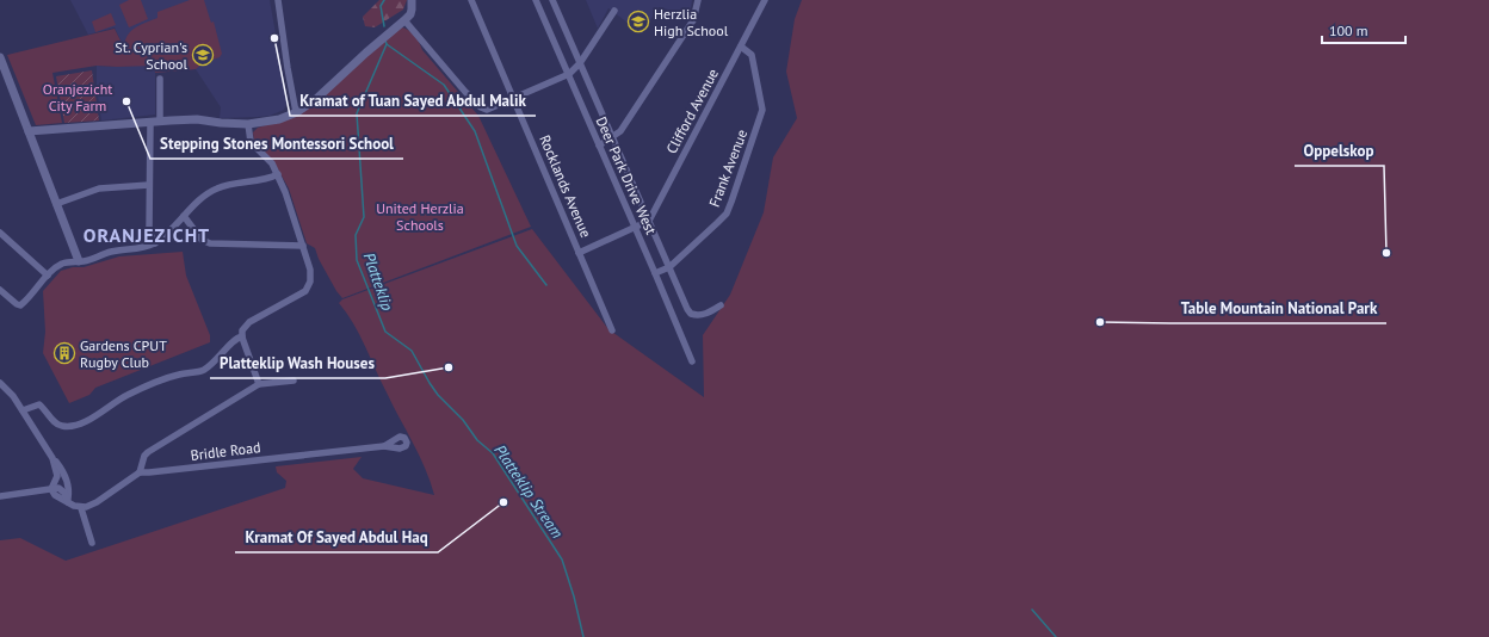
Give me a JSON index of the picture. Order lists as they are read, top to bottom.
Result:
{
  "streets": {
    "street": [
      "Clifford Avenue",
      "Frank Avenue",
      "Deer Park Drive West",
      "Rocklands Avenue",
      "Bridle Road"
    ]
  },
  "crossings": [
    ["Clifford Avenue", "Frank Avenue"],
    ["Frank Avenue", "Deer Park Drive West"]
  ],
  "districts": ["ORANJEZICHT"],
  "water": ["Platteklip", "Platteklip Stream"],
  "parks": ["Oranjezicht City Farm", "United Herzlia Schools"],
  "places": {
    "school or university": ["Herzlia High School", "St. Cyprian's School"],
    "other": [
      "Kramat of Tuan Sayed Abdul Malik",
      "Stepping Stones Montessori School",
      "Oppelskop",
      "Table Mountain National Park",
      "Platteklip Wash Houses",
      "Kramat Of Sayed Abdul Haq"
    ],
    "building": ["Gardens CPUT Rugby Club"]
  },
  "scale_bar": "100 m"
}
